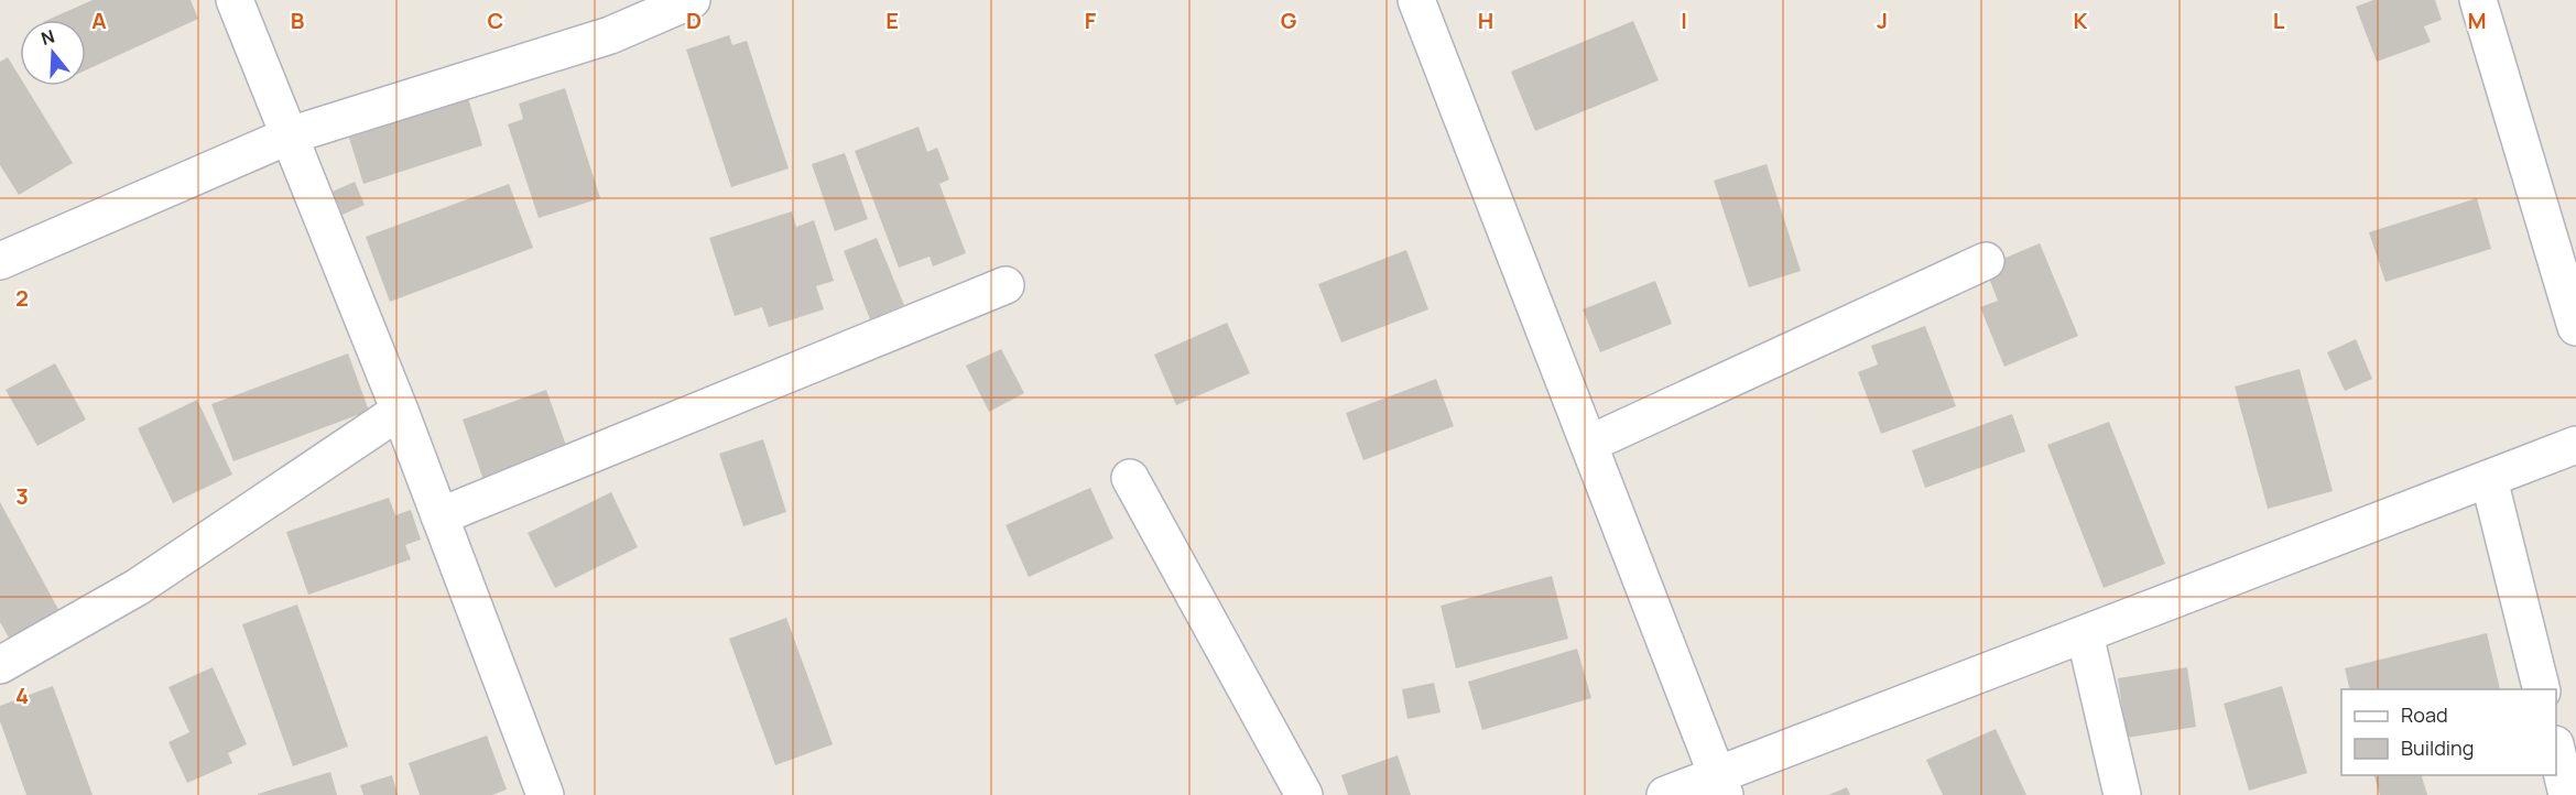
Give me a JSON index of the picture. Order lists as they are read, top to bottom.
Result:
{
  "legend": ["Road", "Building"],
  "north": "top",
  "grid": {
    "columns": [
      "A",
      "B",
      "C",
      "D",
      "E",
      "F",
      "G",
      "H",
      "I",
      "J",
      "K",
      "L",
      "M"
    ],
    "rows": ["2", "3", "4"]
  }
}
